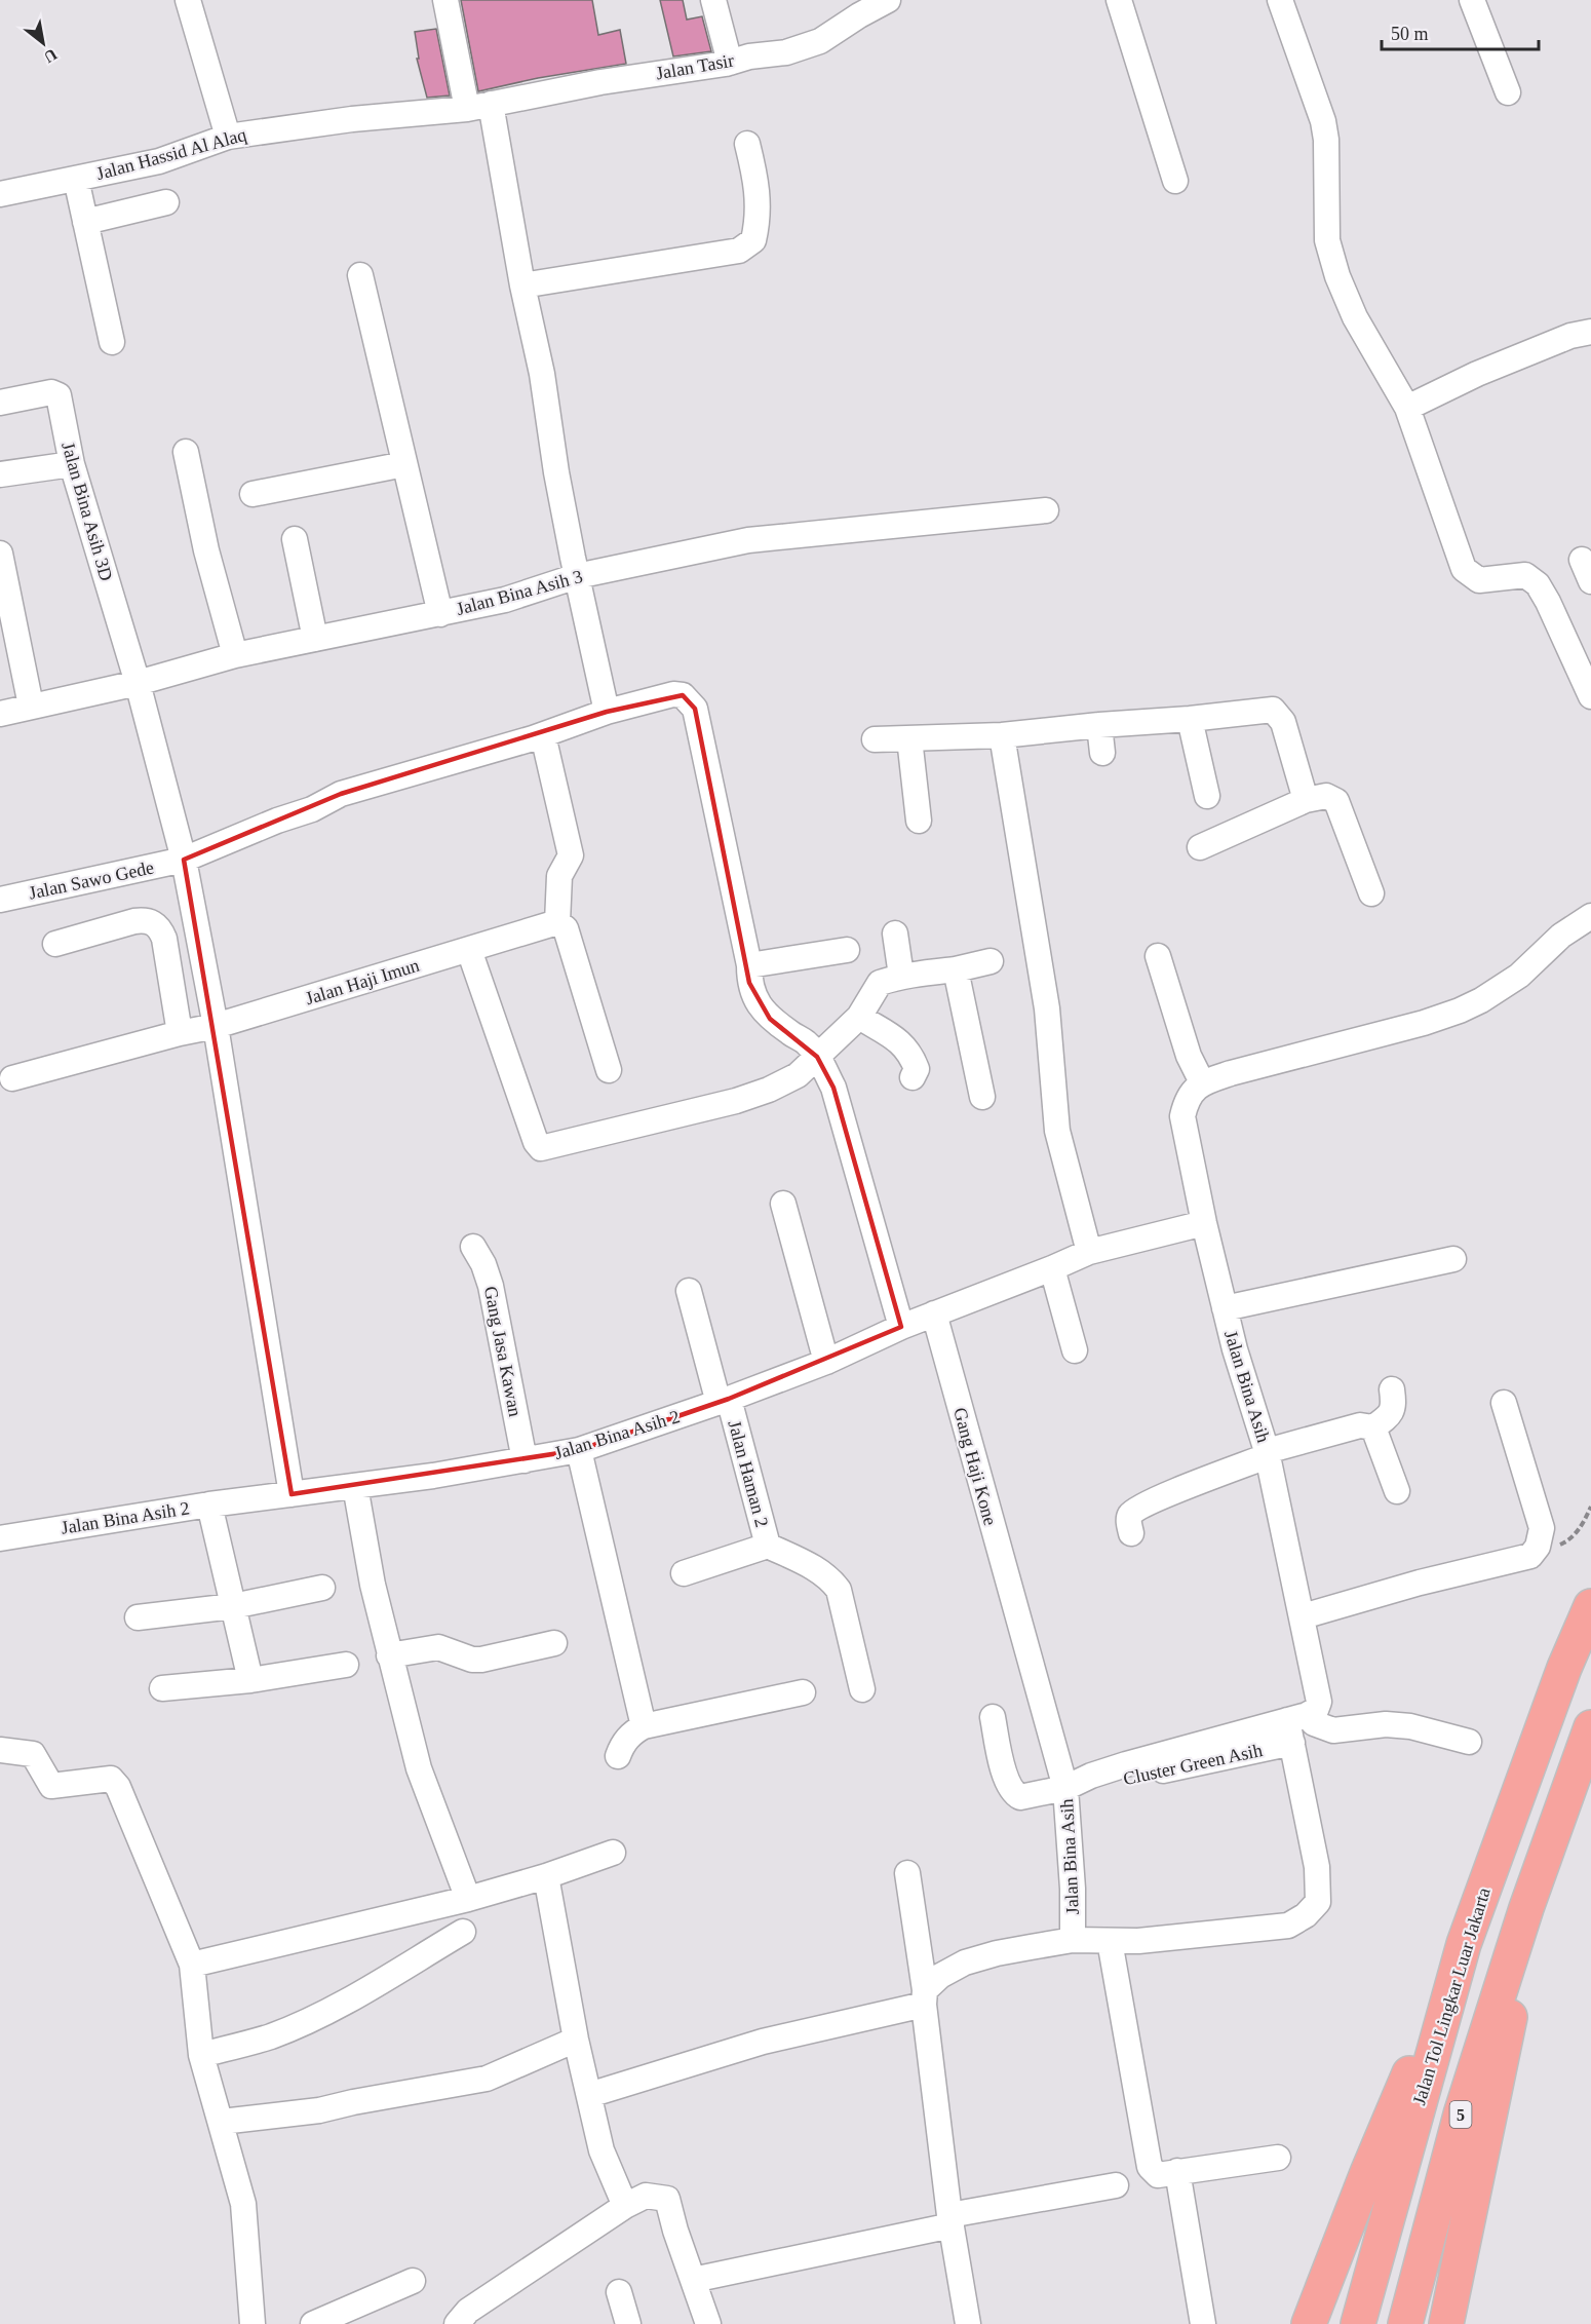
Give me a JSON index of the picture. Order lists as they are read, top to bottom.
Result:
{
  "streets": {
    "highway": ["Jalan Tol Lingkar Luar Jakarta", "5"],
    "street": [
      "Jalan Tasir",
      "Jalan Hassid Al Alaq",
      "Jalan Bina Asih 3D",
      "Jalan Bina Asih 3",
      "Jalan Sawo Gede",
      "Jalan Haji Imun",
      "Gang Jasa Kawan",
      "Jalan Bina Asih",
      "Jalan Bina Asih 2",
      "Gang Haji Kone",
      "Jalan Haman 2",
      "Cluster Green Asih"
    ]
  },
  "crossings": [
    ["Jalan Tasir", "Jalan Hassid Al Alaq"],
    ["Jalan Bina Asih 3D", "Jalan Bina Asih 3"],
    ["Jalan Bina Asih 3D", "Jalan Sawo Gede"],
    ["Jalan Bina Asih 3D", "Jalan Haji Imun"],
    ["Jalan Bina Asih 3D", "Jalan Bina Asih 2"],
    ["Jalan Sawo Gede", "Jalan Bina Asih 2"],
    ["Gang Jasa Kawan", "Jalan Bina Asih 2"],
    ["Jalan Bina Asih", "Jalan Bina Asih 2"],
    ["Jalan Bina Asih", "Gang Haji Kone"],
    ["Jalan Bina Asih", "Cluster Green Asih"],
    ["Jalan Bina Asih 2", "Gang Haji Kone"],
    ["Jalan Bina Asih 2", "Jalan Haman 2"]
  ],
  "scale_bar": "50 m",
  "north": "bottom right"
}
